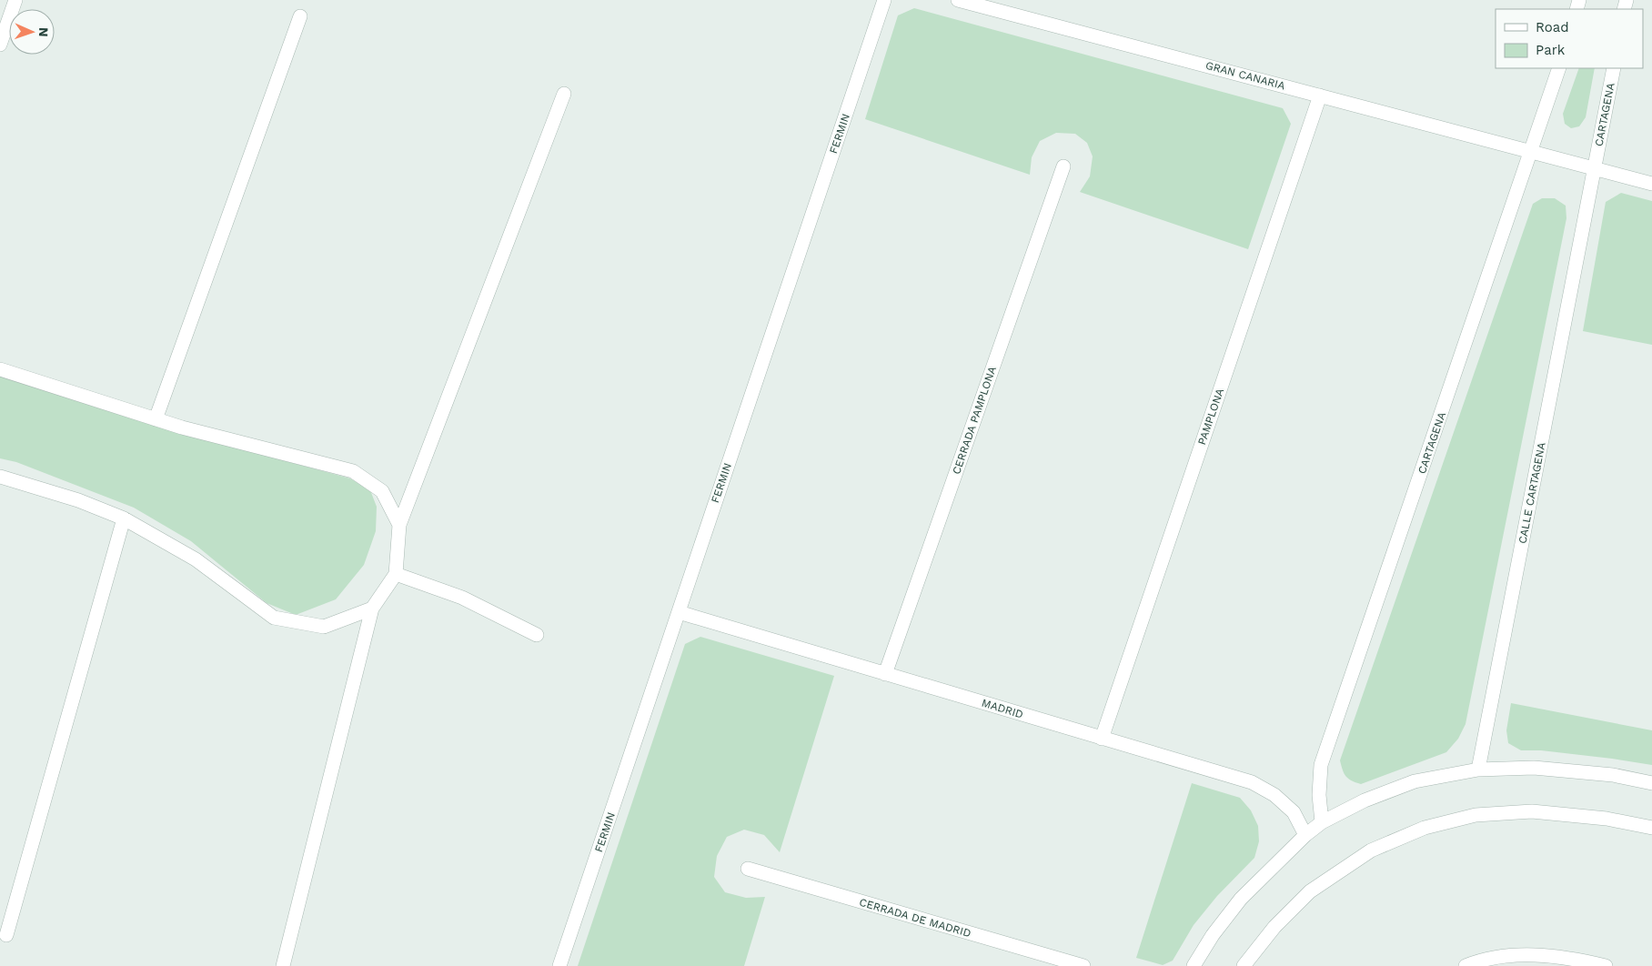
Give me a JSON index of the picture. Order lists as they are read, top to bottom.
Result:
{
  "streets": {
    "street": [
      "GRAN CANARIA",
      "CARTAGENA",
      "FERMIN",
      "PAMPLONA",
      "CERRADA PAMPLONA",
      "CALLE CARTAGENA",
      "MADRID",
      "CERRADA DE MADRID"
    ]
  },
  "crossings": [
    ["GRAN CANARIA", "CARTAGENA"],
    ["GRAN CANARIA", "PAMPLONA"],
    ["CARTAGENA", "CALLE CARTAGENA"],
    ["FERMIN", "MADRID"],
    ["PAMPLONA", "MADRID"],
    ["CERRADA PAMPLONA", "MADRID"]
  ],
  "legend": ["Road", "Park"],
  "north": "right"
}
